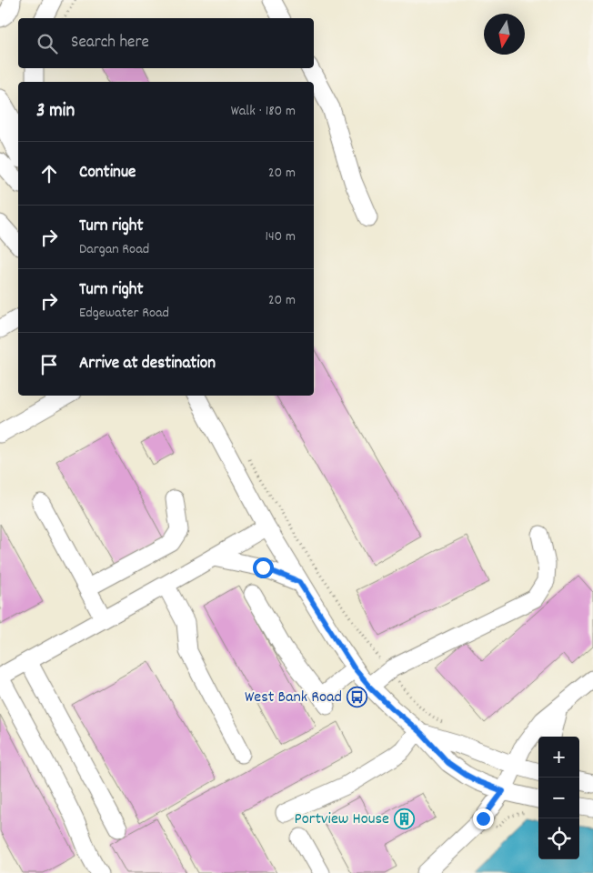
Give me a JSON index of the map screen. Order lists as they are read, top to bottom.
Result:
{
  "places": {
    "bus stop": ["West Bank Road"],
    "building": ["Portview House"]
  },
  "north": "bottom",
  "page": {
    "search": "Search here",
    "heading": ["3 min", "Walk · 180 m"],
    "list": [
      ["Continue", "20 m"],
      ["Turn right", "Dargan Road", "140 m"],
      ["Turn right", "Edgewater Road", "20 m"],
      "Arrive at destination"
    ],
    "map_buttons": ["+", "−"]
  }
}
